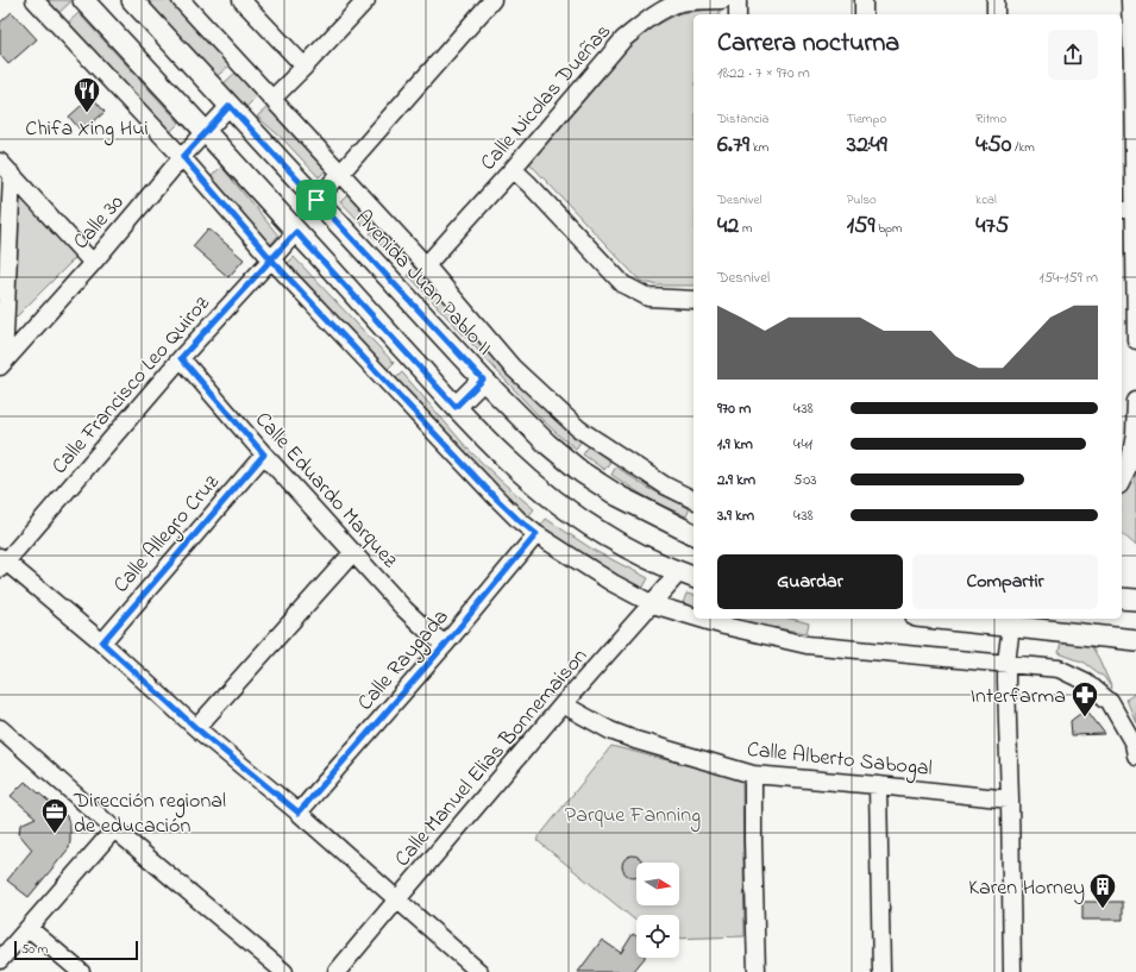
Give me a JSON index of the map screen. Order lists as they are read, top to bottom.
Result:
{
  "streets": {
    "main road": ["Avenida Juan Pablo II"],
    "street": [
      "Calle Nicolas Dueñas",
      "Calle 30",
      "Calle Francisco Leo Quiroz",
      "Calle Eduardo Marquez",
      "Calle Allegro Cruz",
      "Calle Raygada",
      "Calle Manuel Elias Bonnemaison",
      "Calle Alberto Sabogal"
    ]
  },
  "crossings": [
    ["Calle Nicolas Dueñas", "Avenida Juan Pablo II"],
    ["Calle 30", "Avenida Juan Pablo II"],
    ["Calle Francisco Leo Quiroz", "Calle Eduardo Marquez"],
    ["Calle Eduardo Marquez", "Calle Allegro Cruz"],
    ["Calle Eduardo Marquez", "Calle Raygada"],
    ["Calle Manuel Elias Bonnemaison", "Calle Alberto Sabogal"]
  ],
  "parks": ["Parque Fanning"],
  "places": {
    "restaurant": ["Chifa Xing Hui"],
    "pharmacy": ["Interfarma"],
    "office": ["Dirección regional de educación"],
    "building": ["Karen Horney"]
  },
  "scale_bar": "50 m",
  "north": "right",
  "page": {
    "heading": ["Carrera nocturna", "18:22 · 7 × 970 m"],
    "stats": [
      ["Distancia", "6.79 km"],
      ["Tiempo", "32:49"],
      ["Ritmo", "4:50 /km"],
      ["Desnivel", "42 m"],
      ["Pulso", "159 bpm"],
      ["kcal", "475"]
    ],
    "chart": ["Desnivel", "154–159 m"],
    "list": [
      {
        "name": "970 m",
        "note": "4:38"
      },
      {
        "name": "1.9 km",
        "note": "4:41"
      },
      {
        "name": "2.9 km",
        "note": "5:03"
      },
      {
        "name": "3.9 km",
        "note": "4:38"
      }
    ],
    "buttons": ["Guardar", "Compartir"],
    "scale": "50 m"
  }
}
